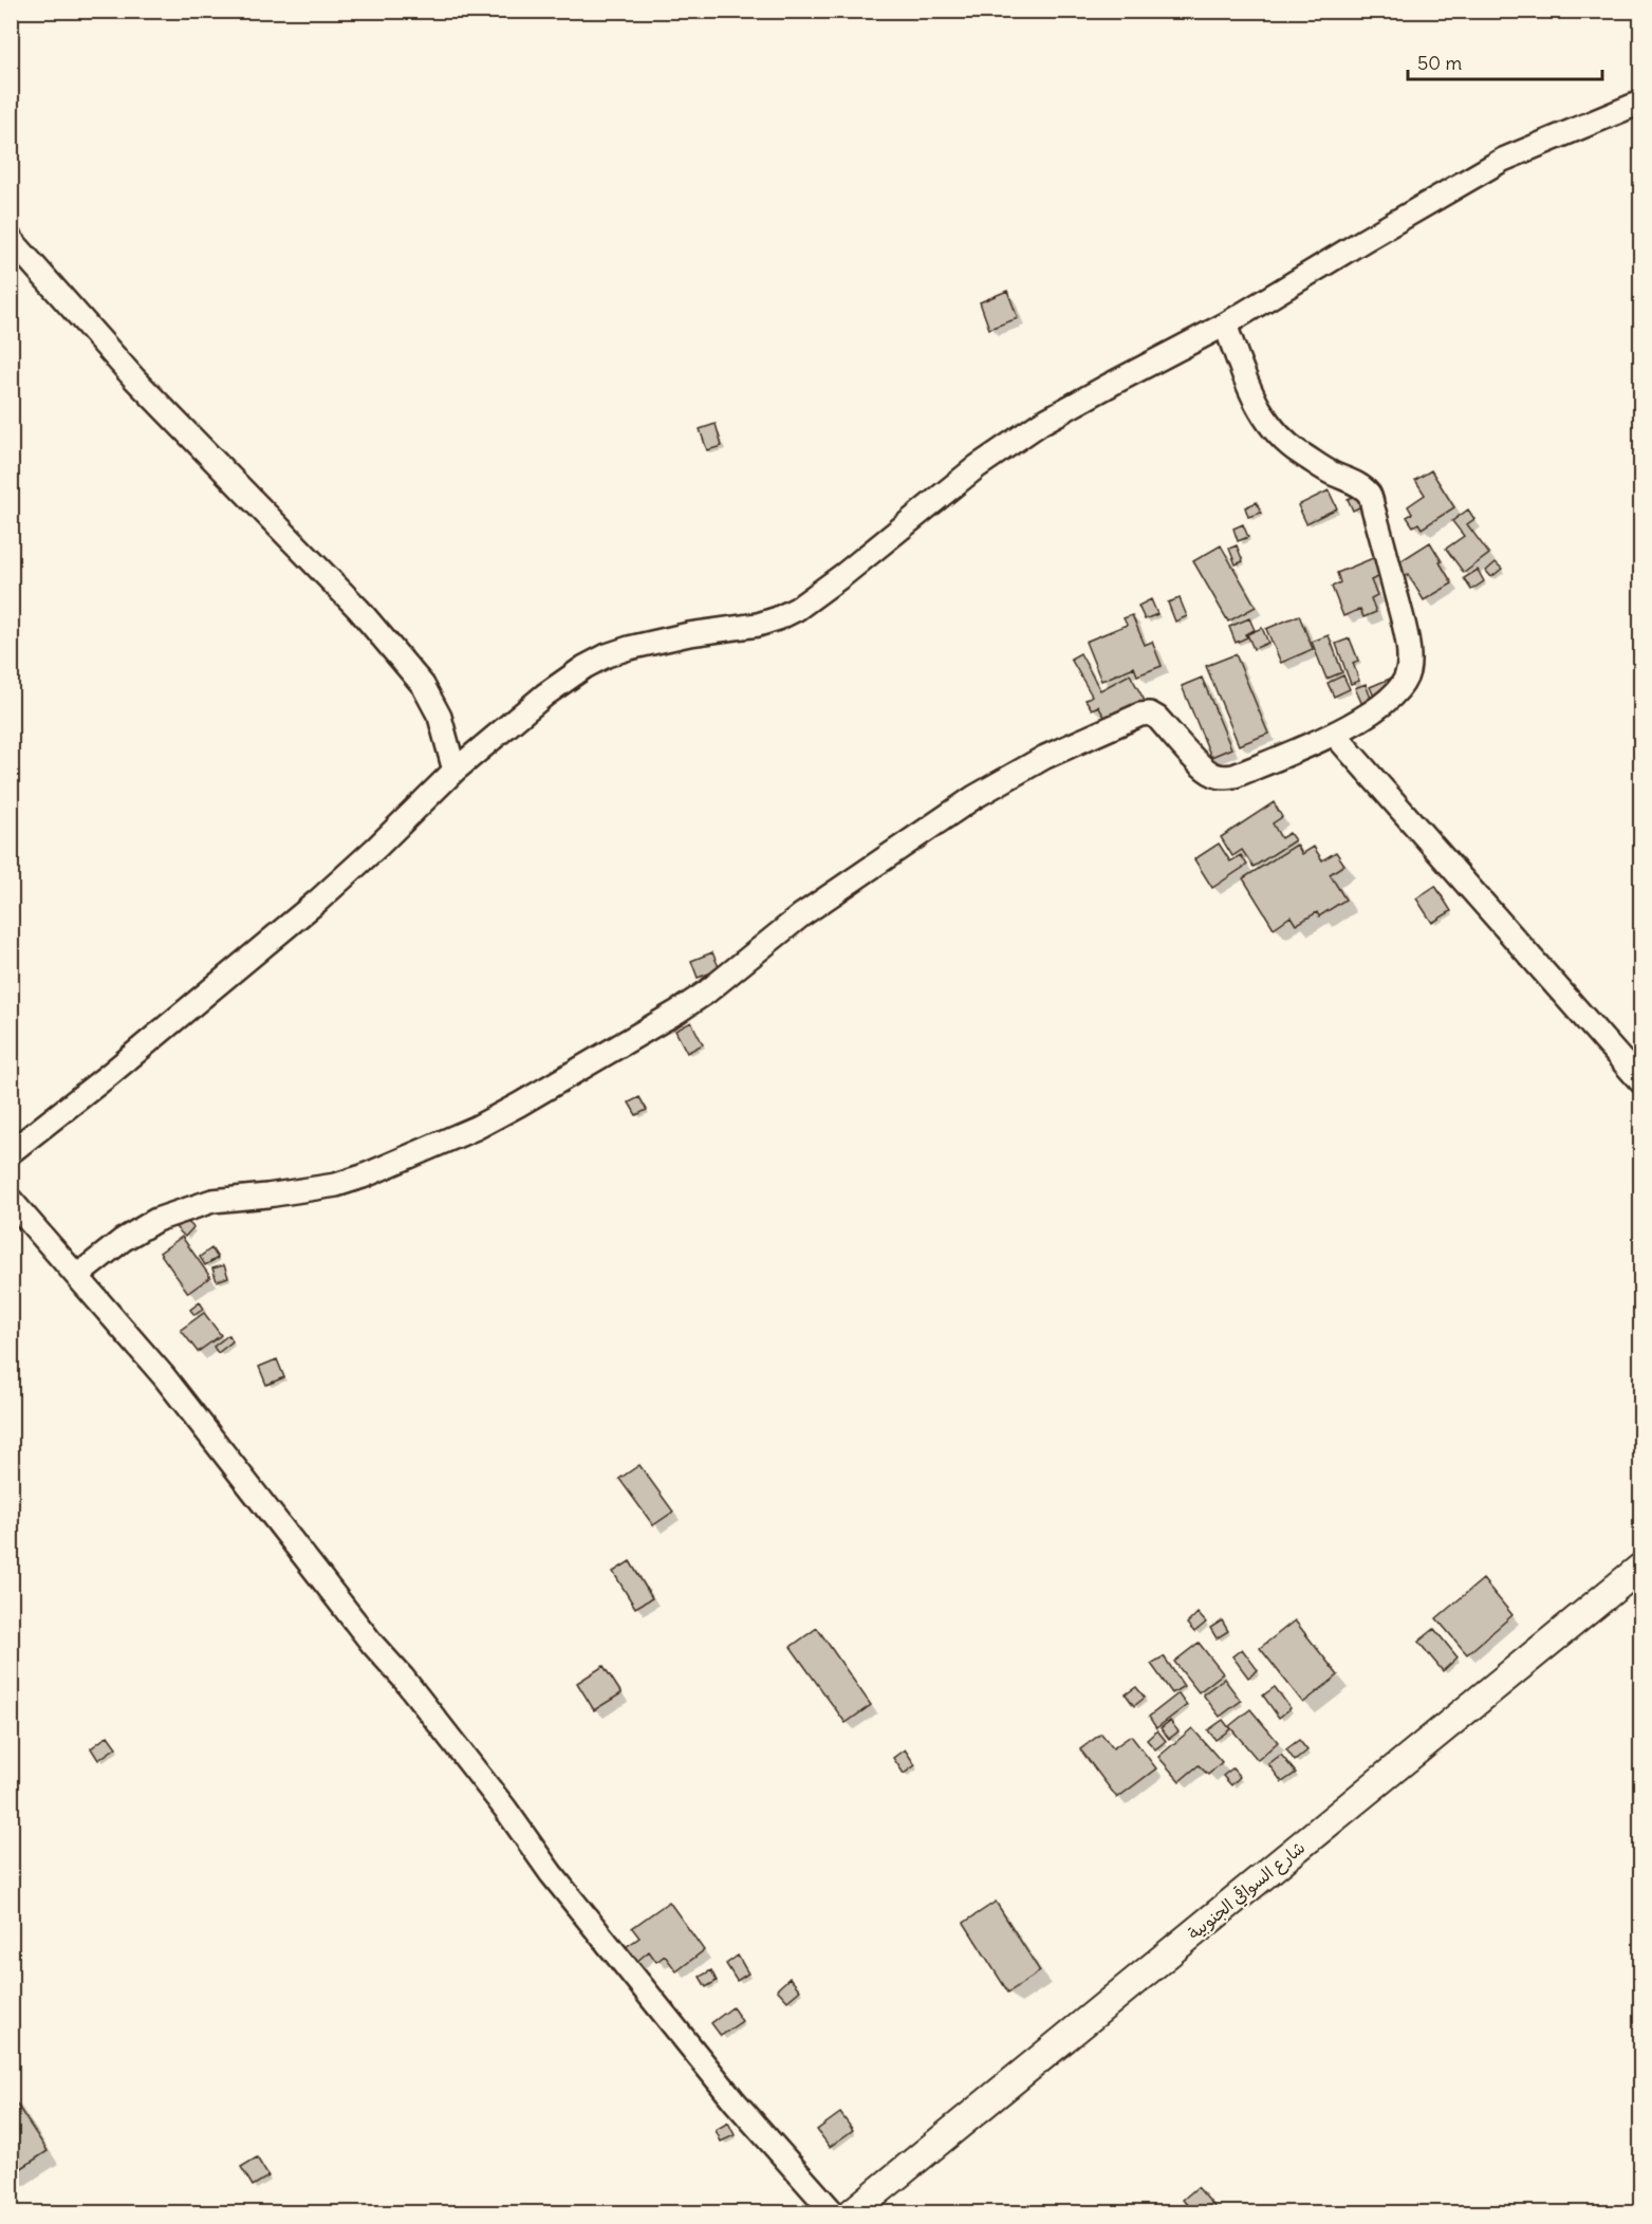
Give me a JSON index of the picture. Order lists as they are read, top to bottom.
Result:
{
  "streets": {
    "street": ["شارع السواقي الجنوبية"]
  },
  "scale_bar": "50 m"
}
